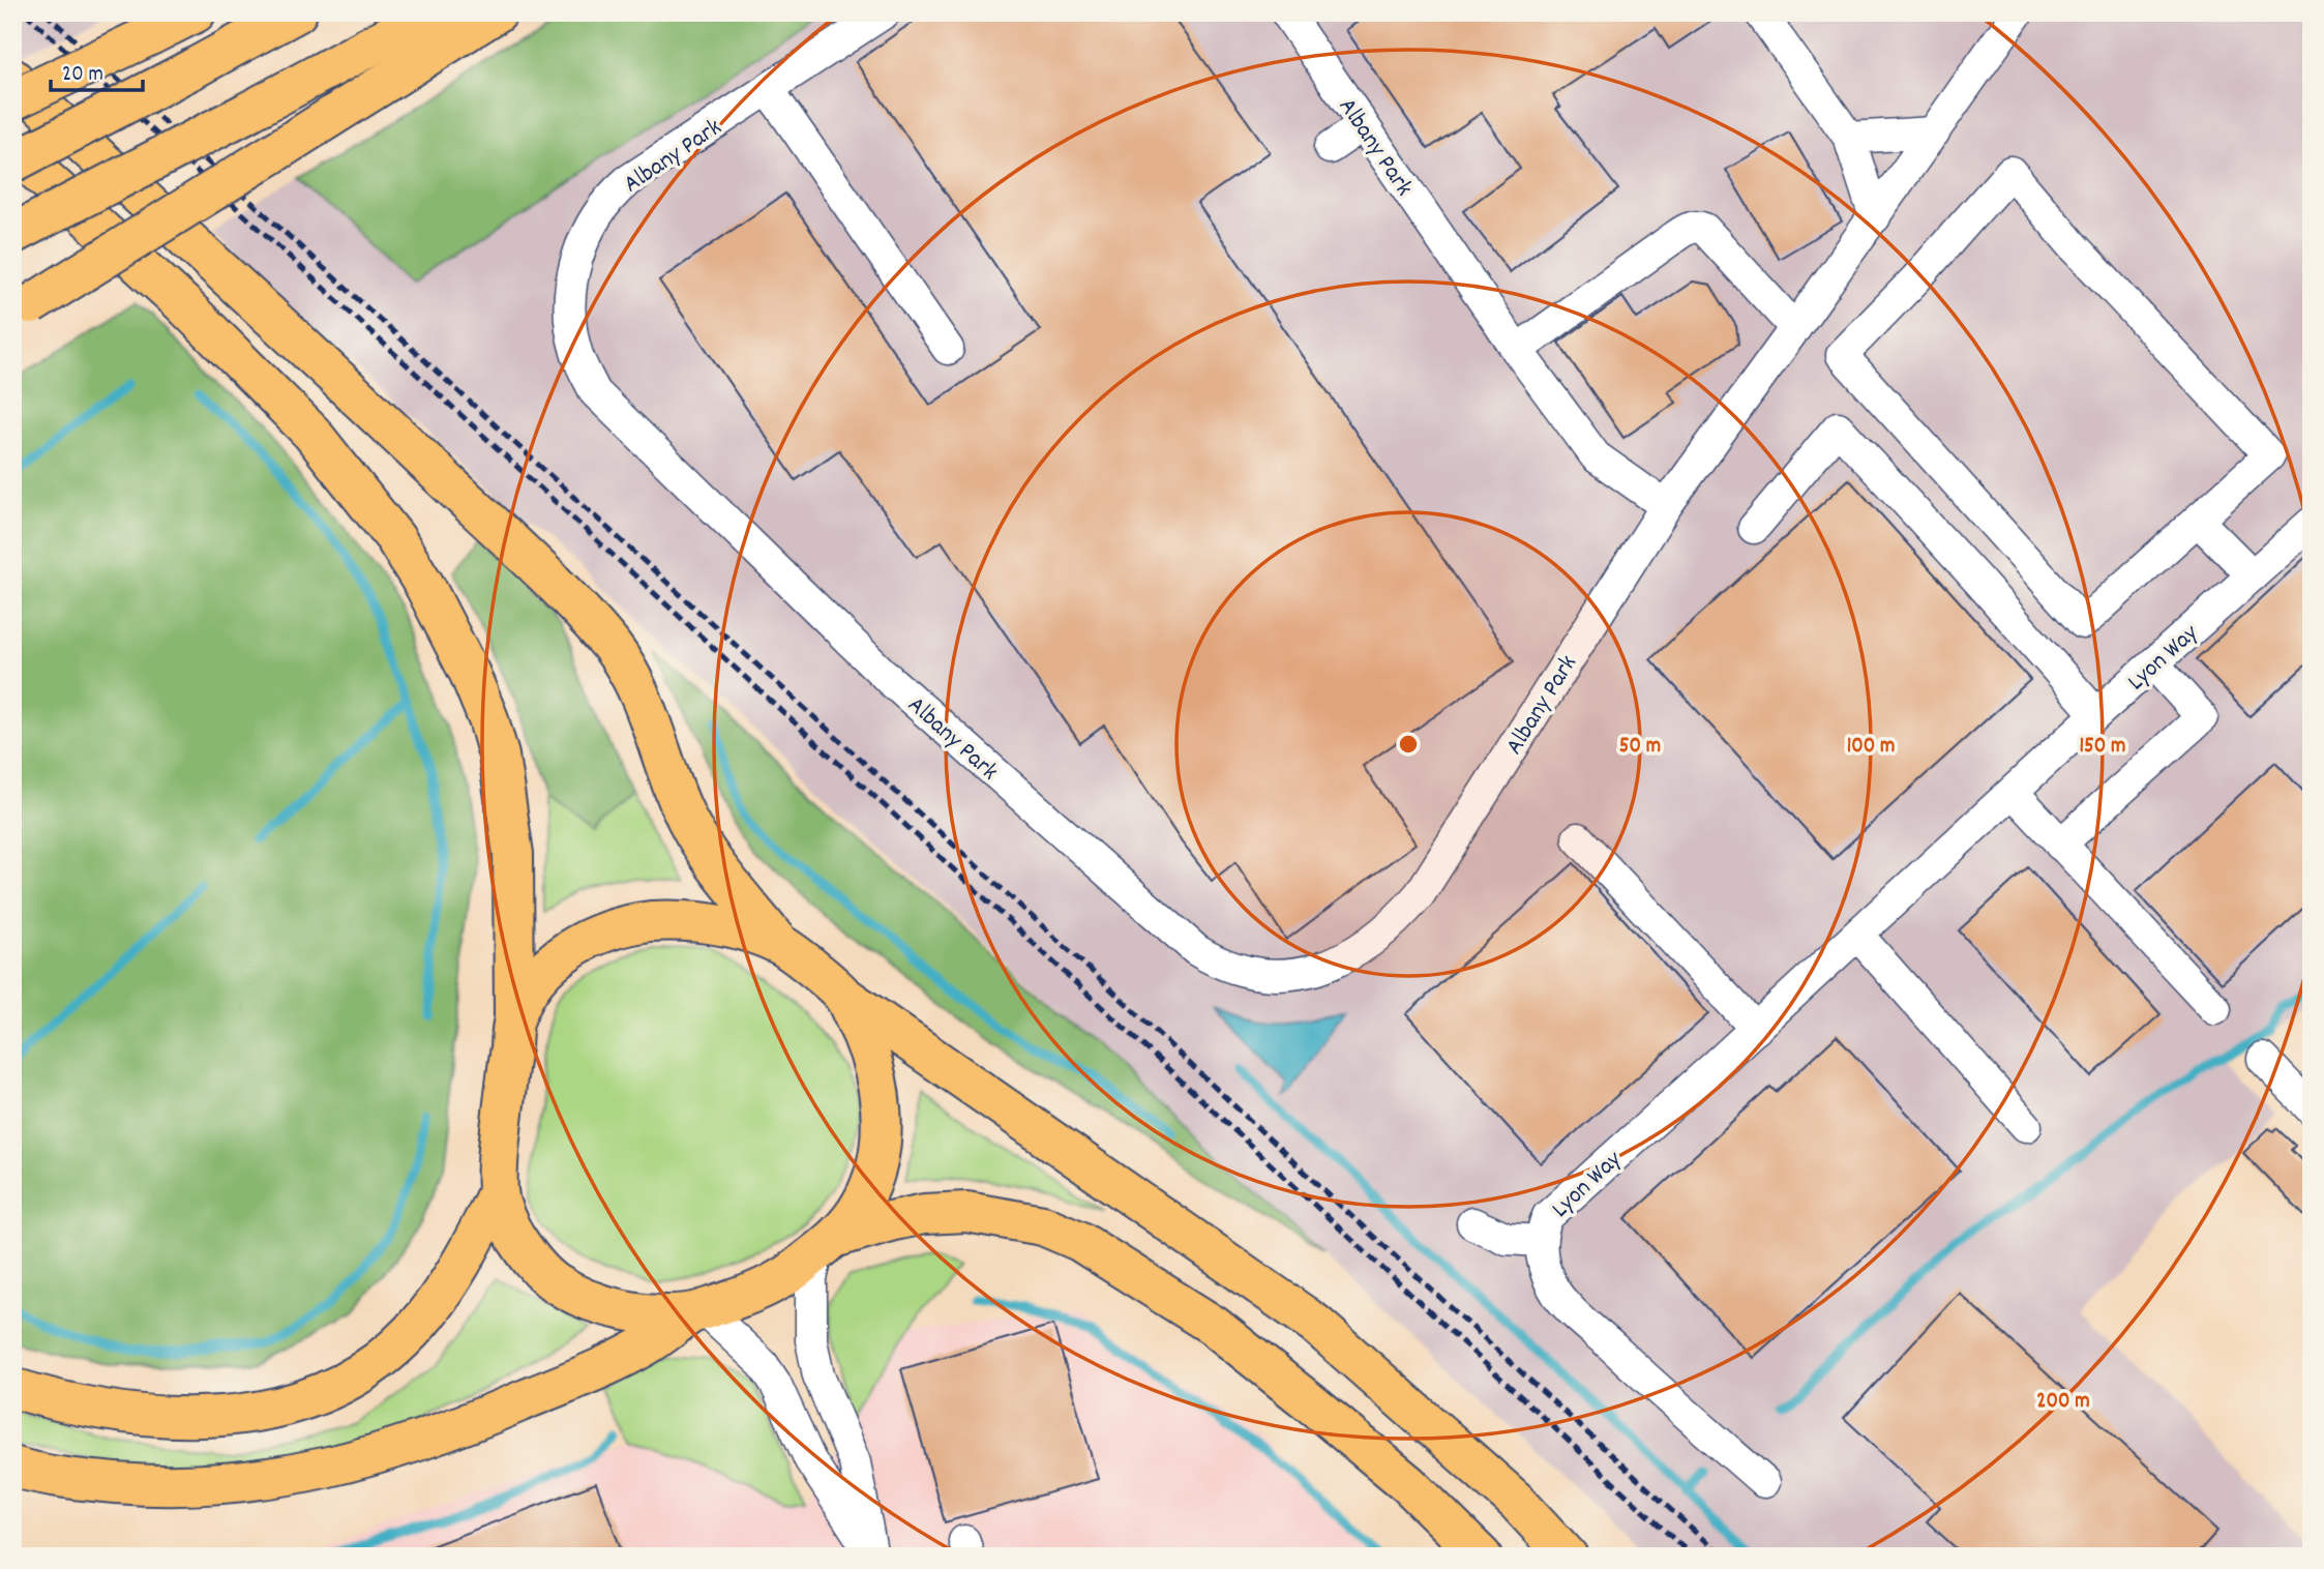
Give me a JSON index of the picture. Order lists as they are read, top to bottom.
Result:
{
  "streets": {
    "street": ["Albany Park", "Lyon Way"]
  },
  "scale_bar": "20 m",
  "rings": [
    "50 m",
    "100 m",
    "150 m",
    "200 m"
  ]
}
